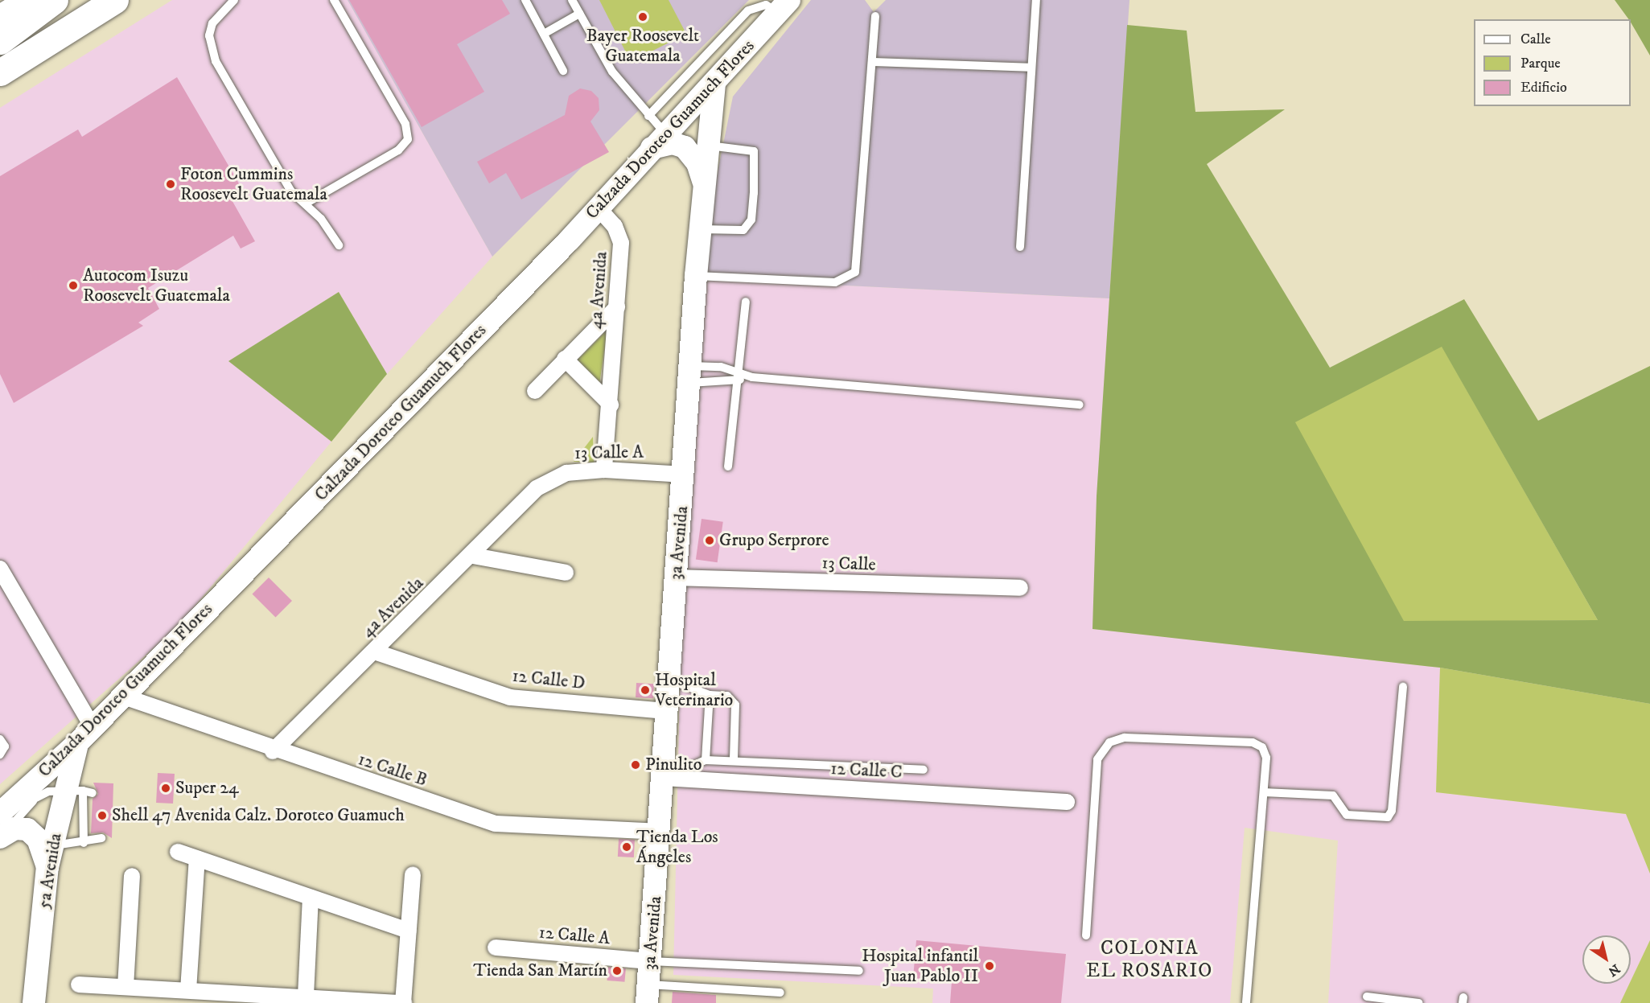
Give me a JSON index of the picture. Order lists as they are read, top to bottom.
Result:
{
  "streets": {
    "main road": ["Calzada Doroteo Guamuch Flores", "3a Avenida", "5a Avenida"],
    "street": [
      "4a Avenida",
      "13 Calle A",
      "13 Calle",
      "12 Calle D",
      "12 Calle B",
      "12 Calle C",
      "12 Calle A"
    ]
  },
  "crossings": [
    ["Calzada Doroteo Guamuch Flores", "4a Avenida"],
    ["Calzada Doroteo Guamuch Flores", "3a Avenida"],
    ["Calzada Doroteo Guamuch Flores", "12 Calle B"],
    ["Calzada Doroteo Guamuch Flores", "5a Avenida"],
    ["4a Avenida", "13 Calle A"],
    ["4a Avenida", "12 Calle D"],
    ["4a Avenida", "12 Calle B"],
    ["13 Calle A", "3a Avenida"],
    ["3a Avenida", "13 Calle"],
    ["3a Avenida", "12 Calle D"],
    ["3a Avenida", "12 Calle B"],
    ["3a Avenida", "12 Calle C"],
    ["3a Avenida", "12 Calle A"]
  ],
  "districts": ["COLONIA EL ROSARIO"],
  "places": [
    "Bayer Roosevelt Guatemala",
    "Foton Cummins Roosevelt Guatemala",
    "Autocom Isuzu Roosevelt Guatemala",
    "Grupo Serprore",
    "Hospital Veterinario",
    "Pinulito",
    "Super 24",
    "Shell 47 Avenida Calz. Doroteo Guamuch",
    "Tienda Los Ángeles",
    "Hospital infantil Juan Pablo II",
    "Tienda San Martín"
  ],
  "legend": ["Calle", "Parque", "Edificio"],
  "north": "bottom right"
}
